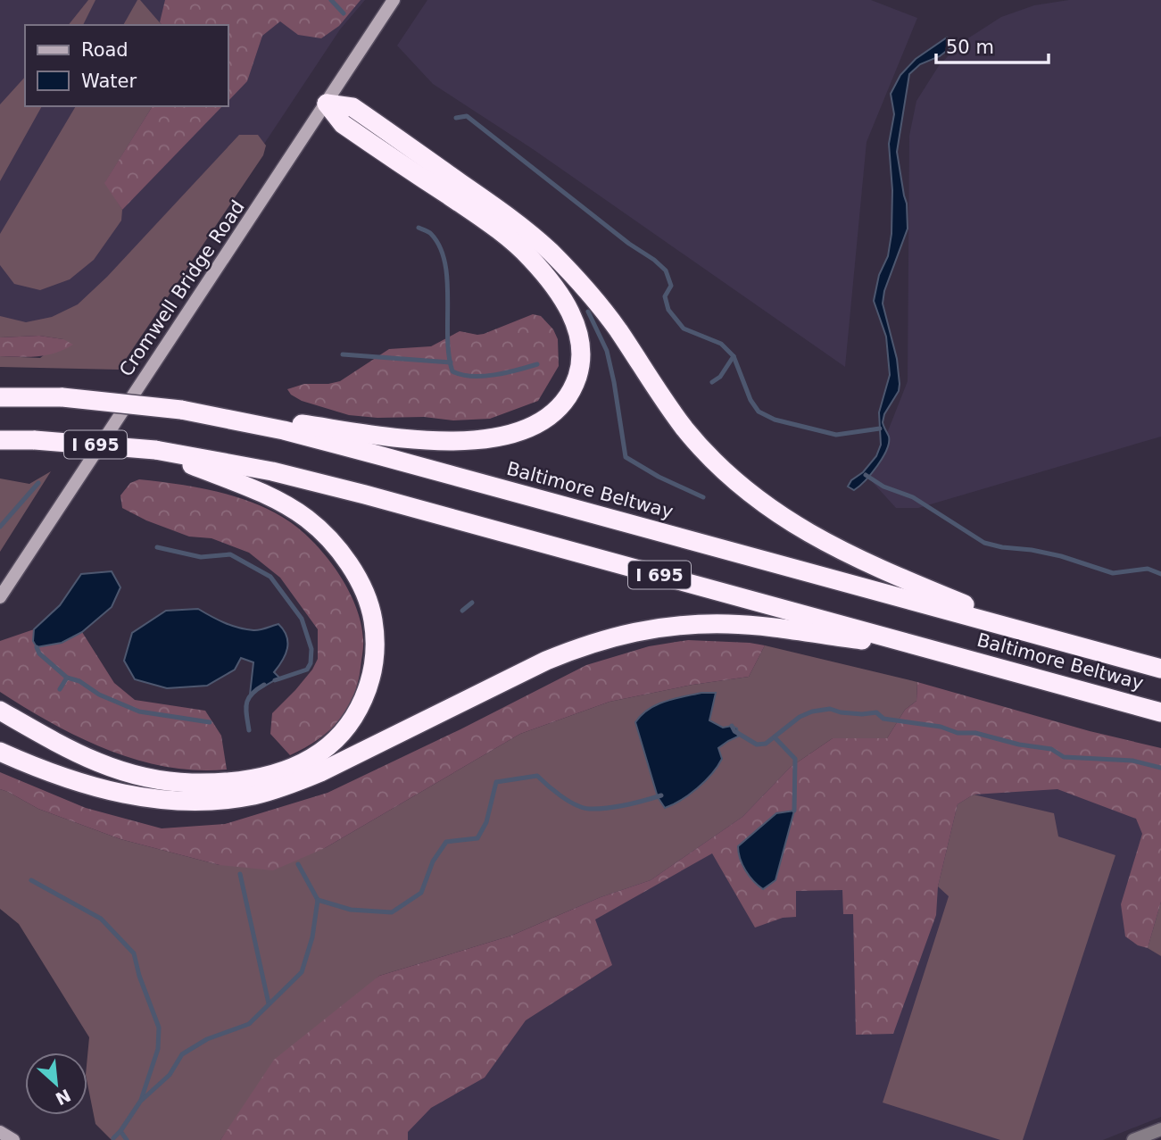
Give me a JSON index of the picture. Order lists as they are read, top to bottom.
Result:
{
  "streets": {
    "highway": ["I 695", "Baltimore Beltway"],
    "main road": ["Cromwell Bridge Road"]
  },
  "legend": ["Road", "Water"],
  "scale_bar": "50 m",
  "north": "bottom right"
}
